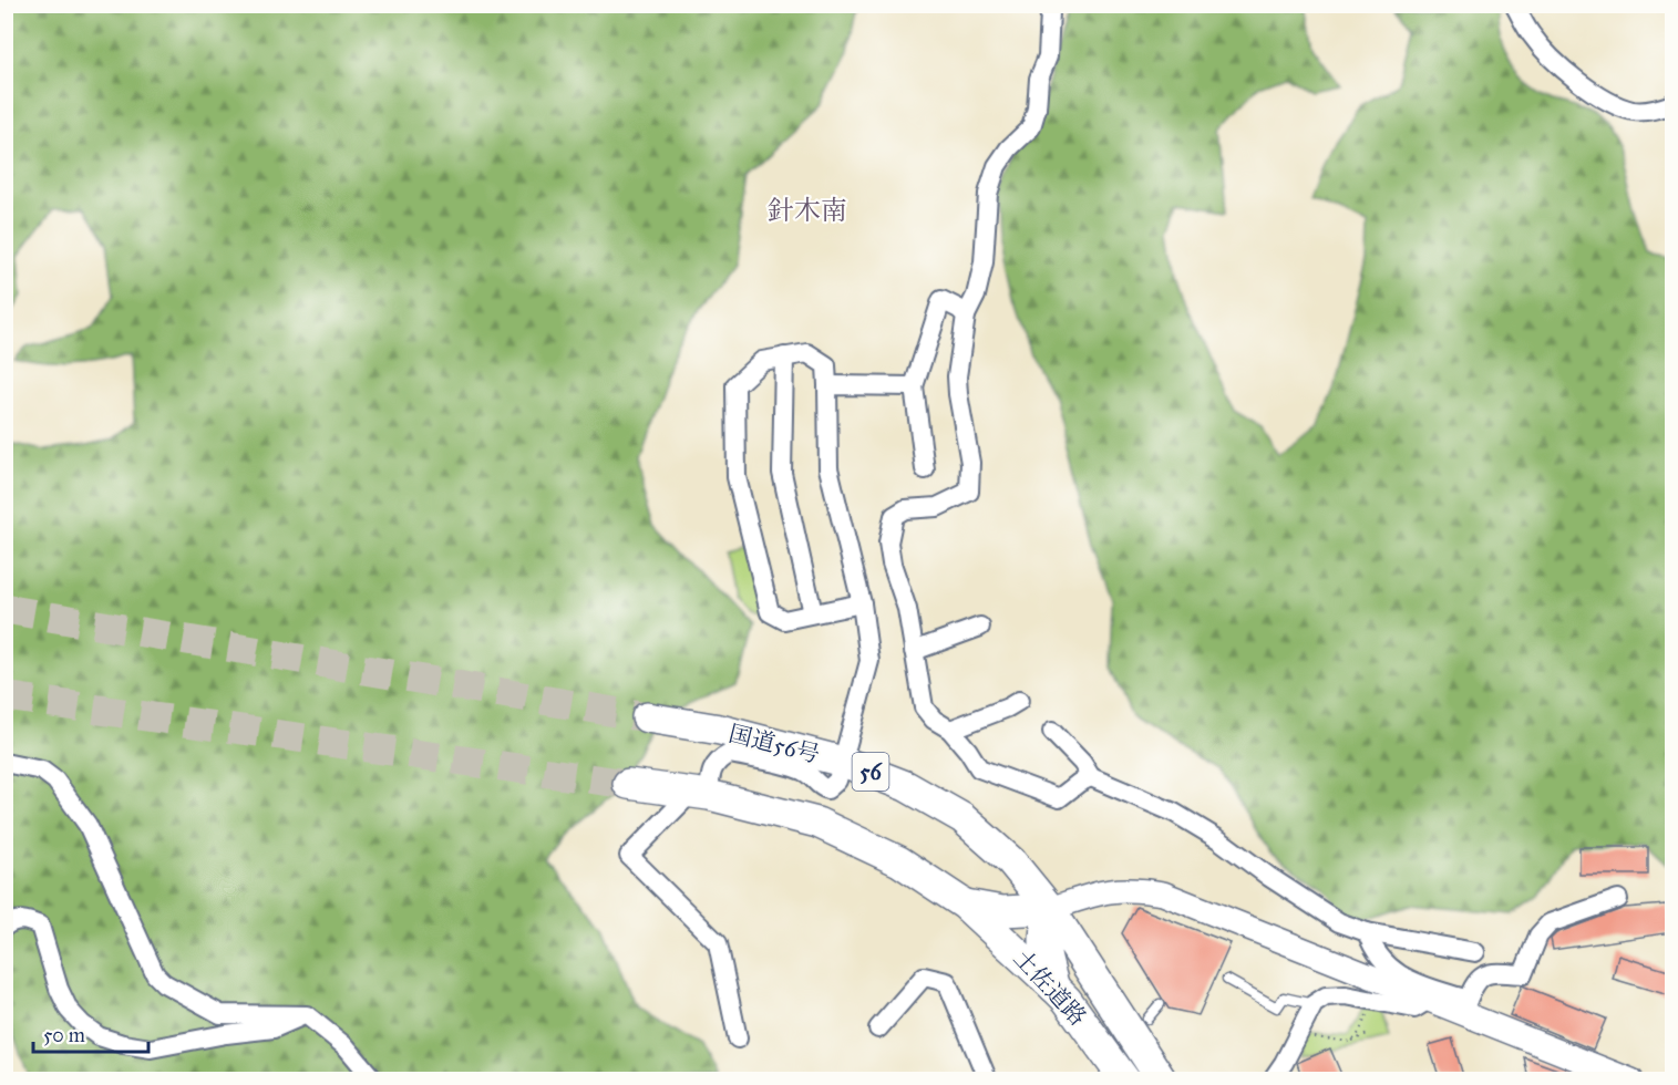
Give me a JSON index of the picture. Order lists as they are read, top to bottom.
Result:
{
  "streets": {
    "highway": ["国道56号", "56", "土佐道路"]
  },
  "crossings": [
    ["国道56号", "土佐道路"]
  ],
  "districts": ["針木南"],
  "scale_bar": "50 m"
}
